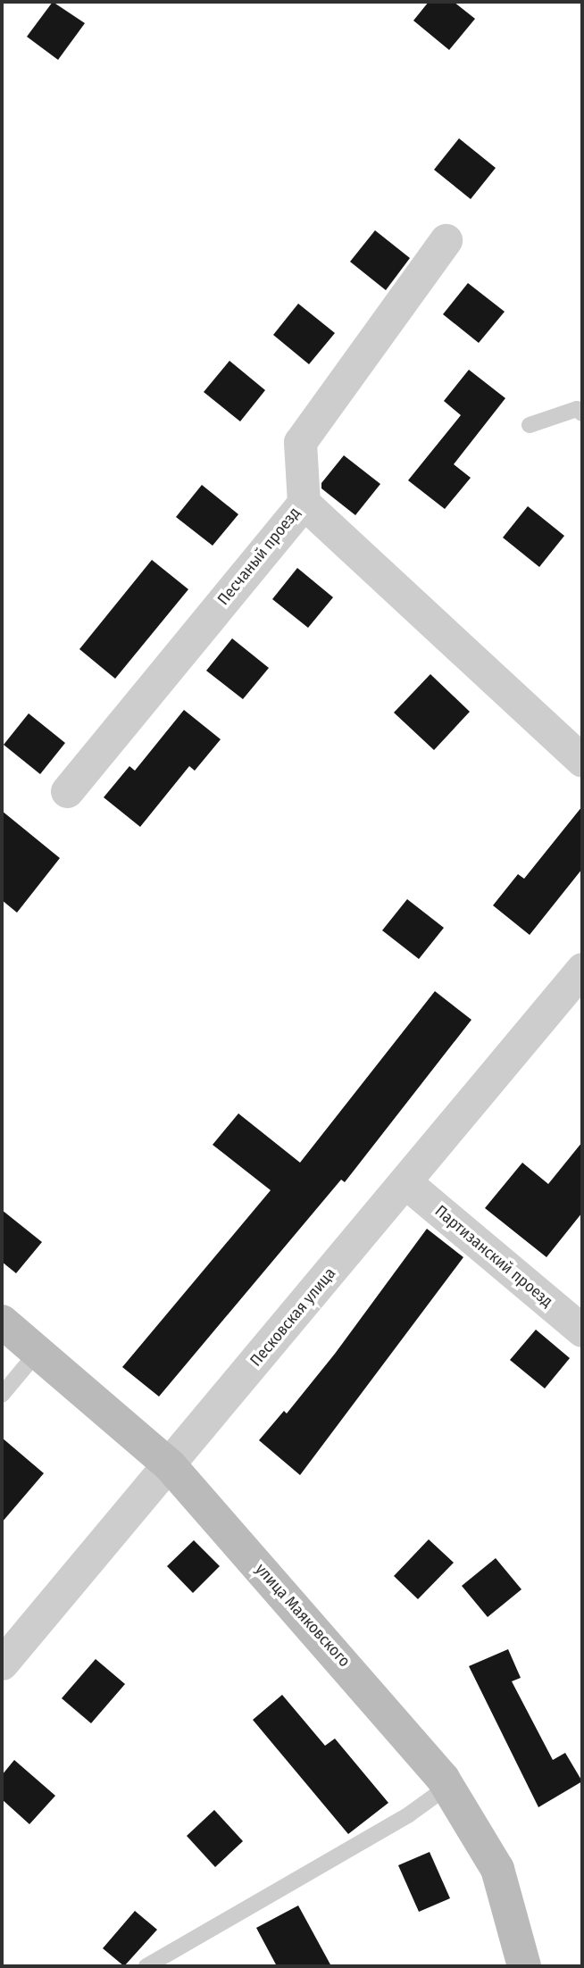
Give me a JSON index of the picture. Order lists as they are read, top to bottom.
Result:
{
  "streets": {
    "street": [
      "Песчаный проезд",
      "Партизанский проезд",
      "Песковская улица",
      "улица Маяковского"
    ]
  },
  "crossings": [
    ["Партизанский проезд", "Песковская улица"],
    ["Песковская улица", "улица Маяковского"]
  ]
}
